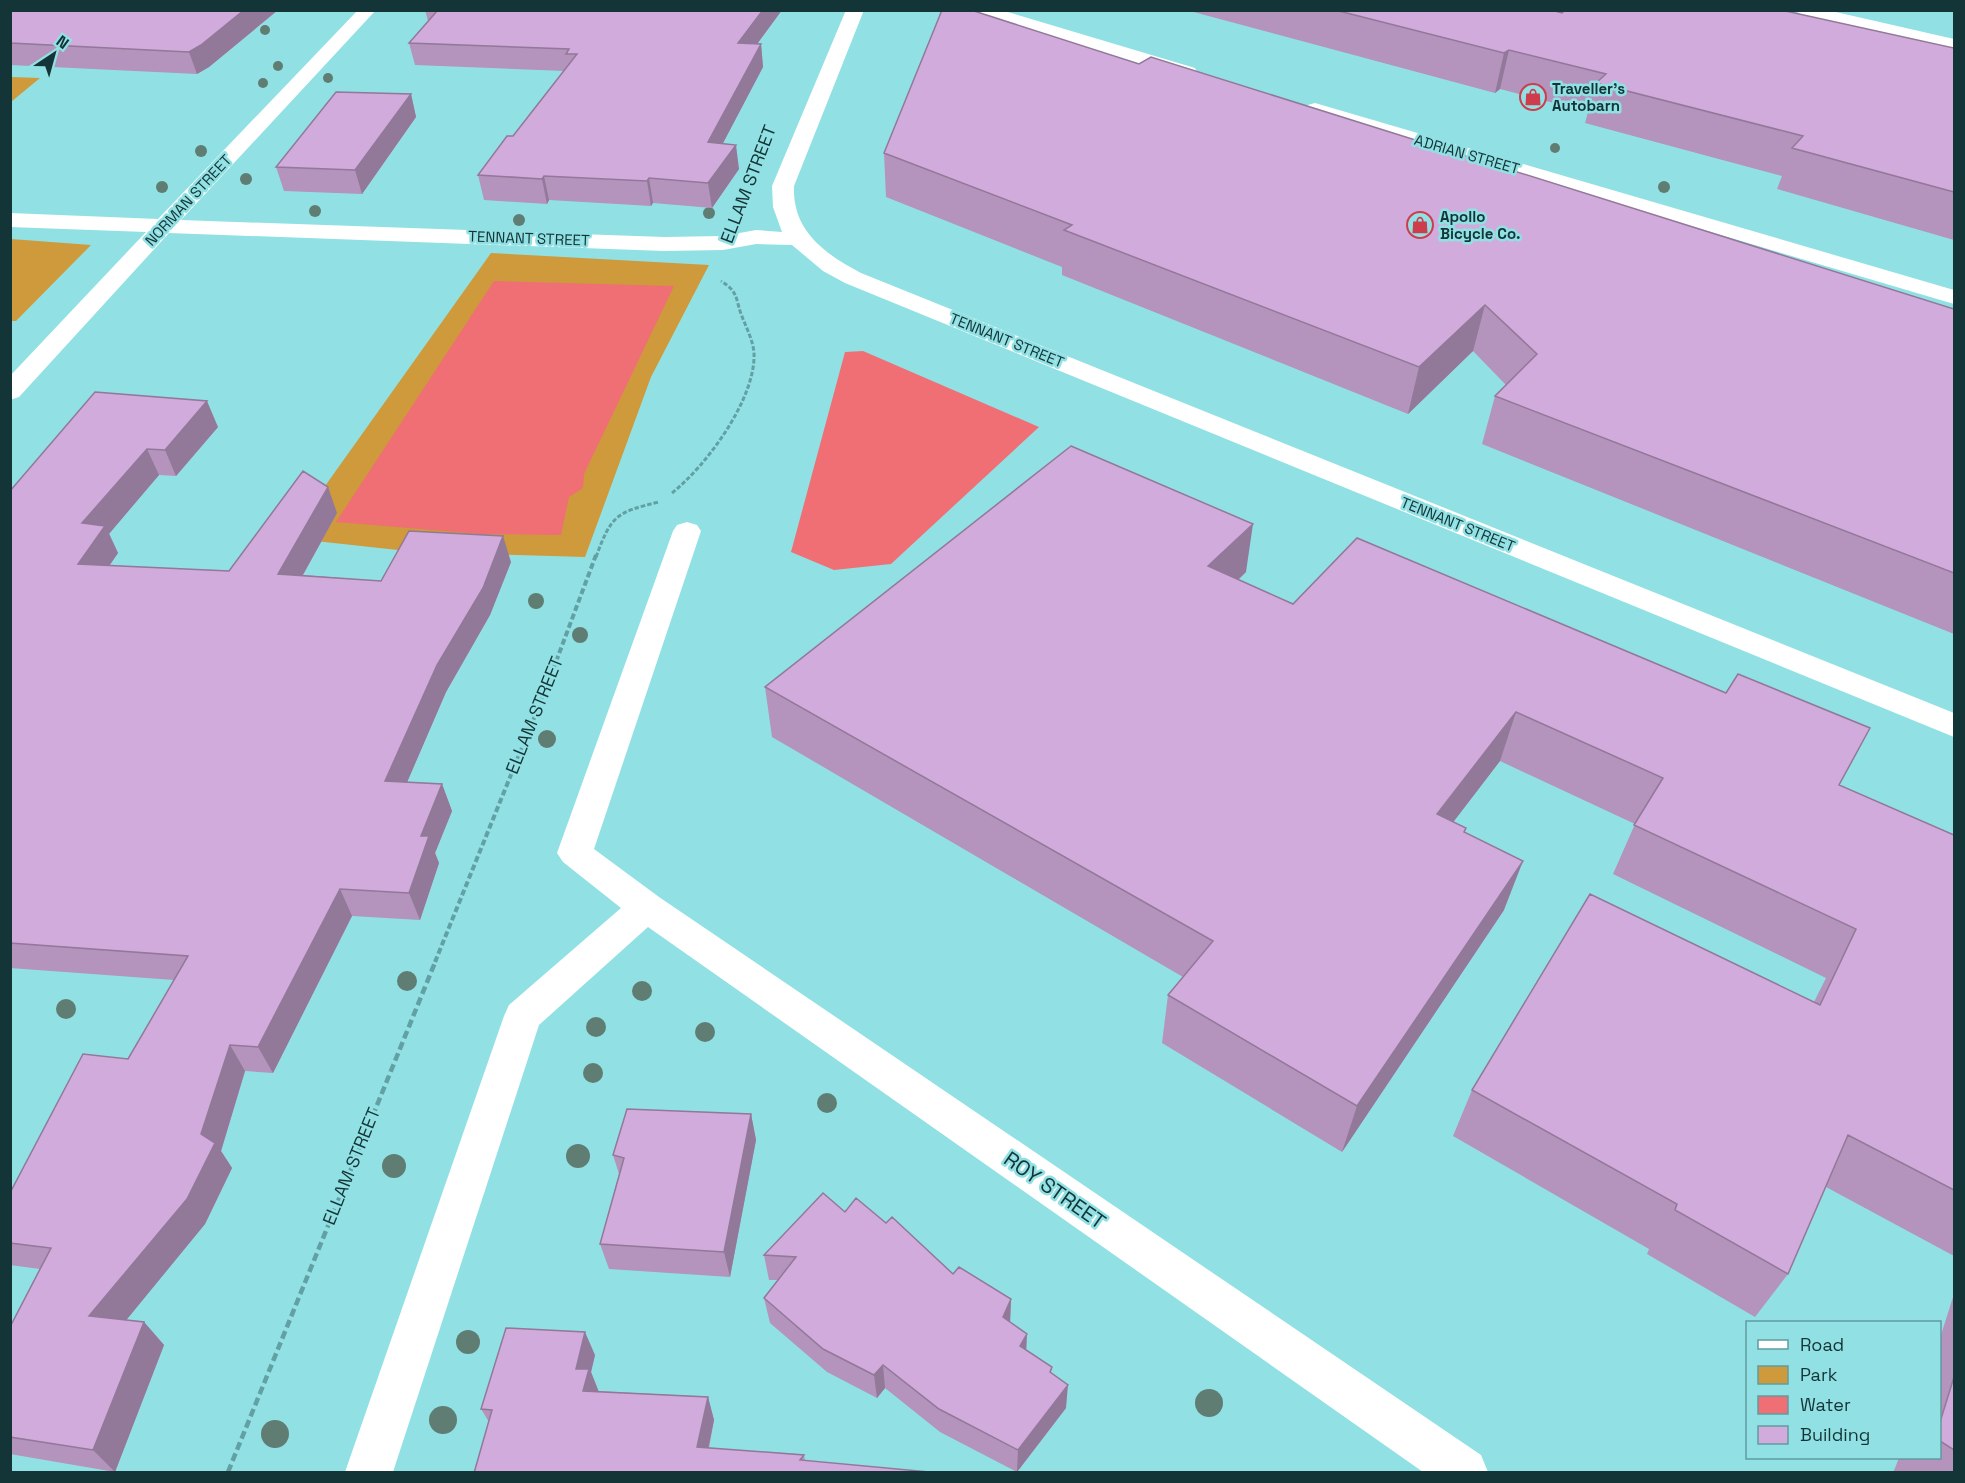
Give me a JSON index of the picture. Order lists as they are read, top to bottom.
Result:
{
  "streets": {
    "street": [
      "ADRIAN STREET",
      "ELLAM STREET",
      "NORMAN STREET",
      "TENNANT STREET",
      "ROY STREET"
    ]
  },
  "crossings": [
    ["ELLAM STREET", "TENNANT STREET"],
    ["NORMAN STREET", "TENNANT STREET"]
  ],
  "places": {
    "shop": ["Traveller's Autobarn", "Apollo Bicycle Co."]
  },
  "legend": [
    "Road",
    "Park",
    "Water",
    "Building"
  ],
  "north": "top right"
}
